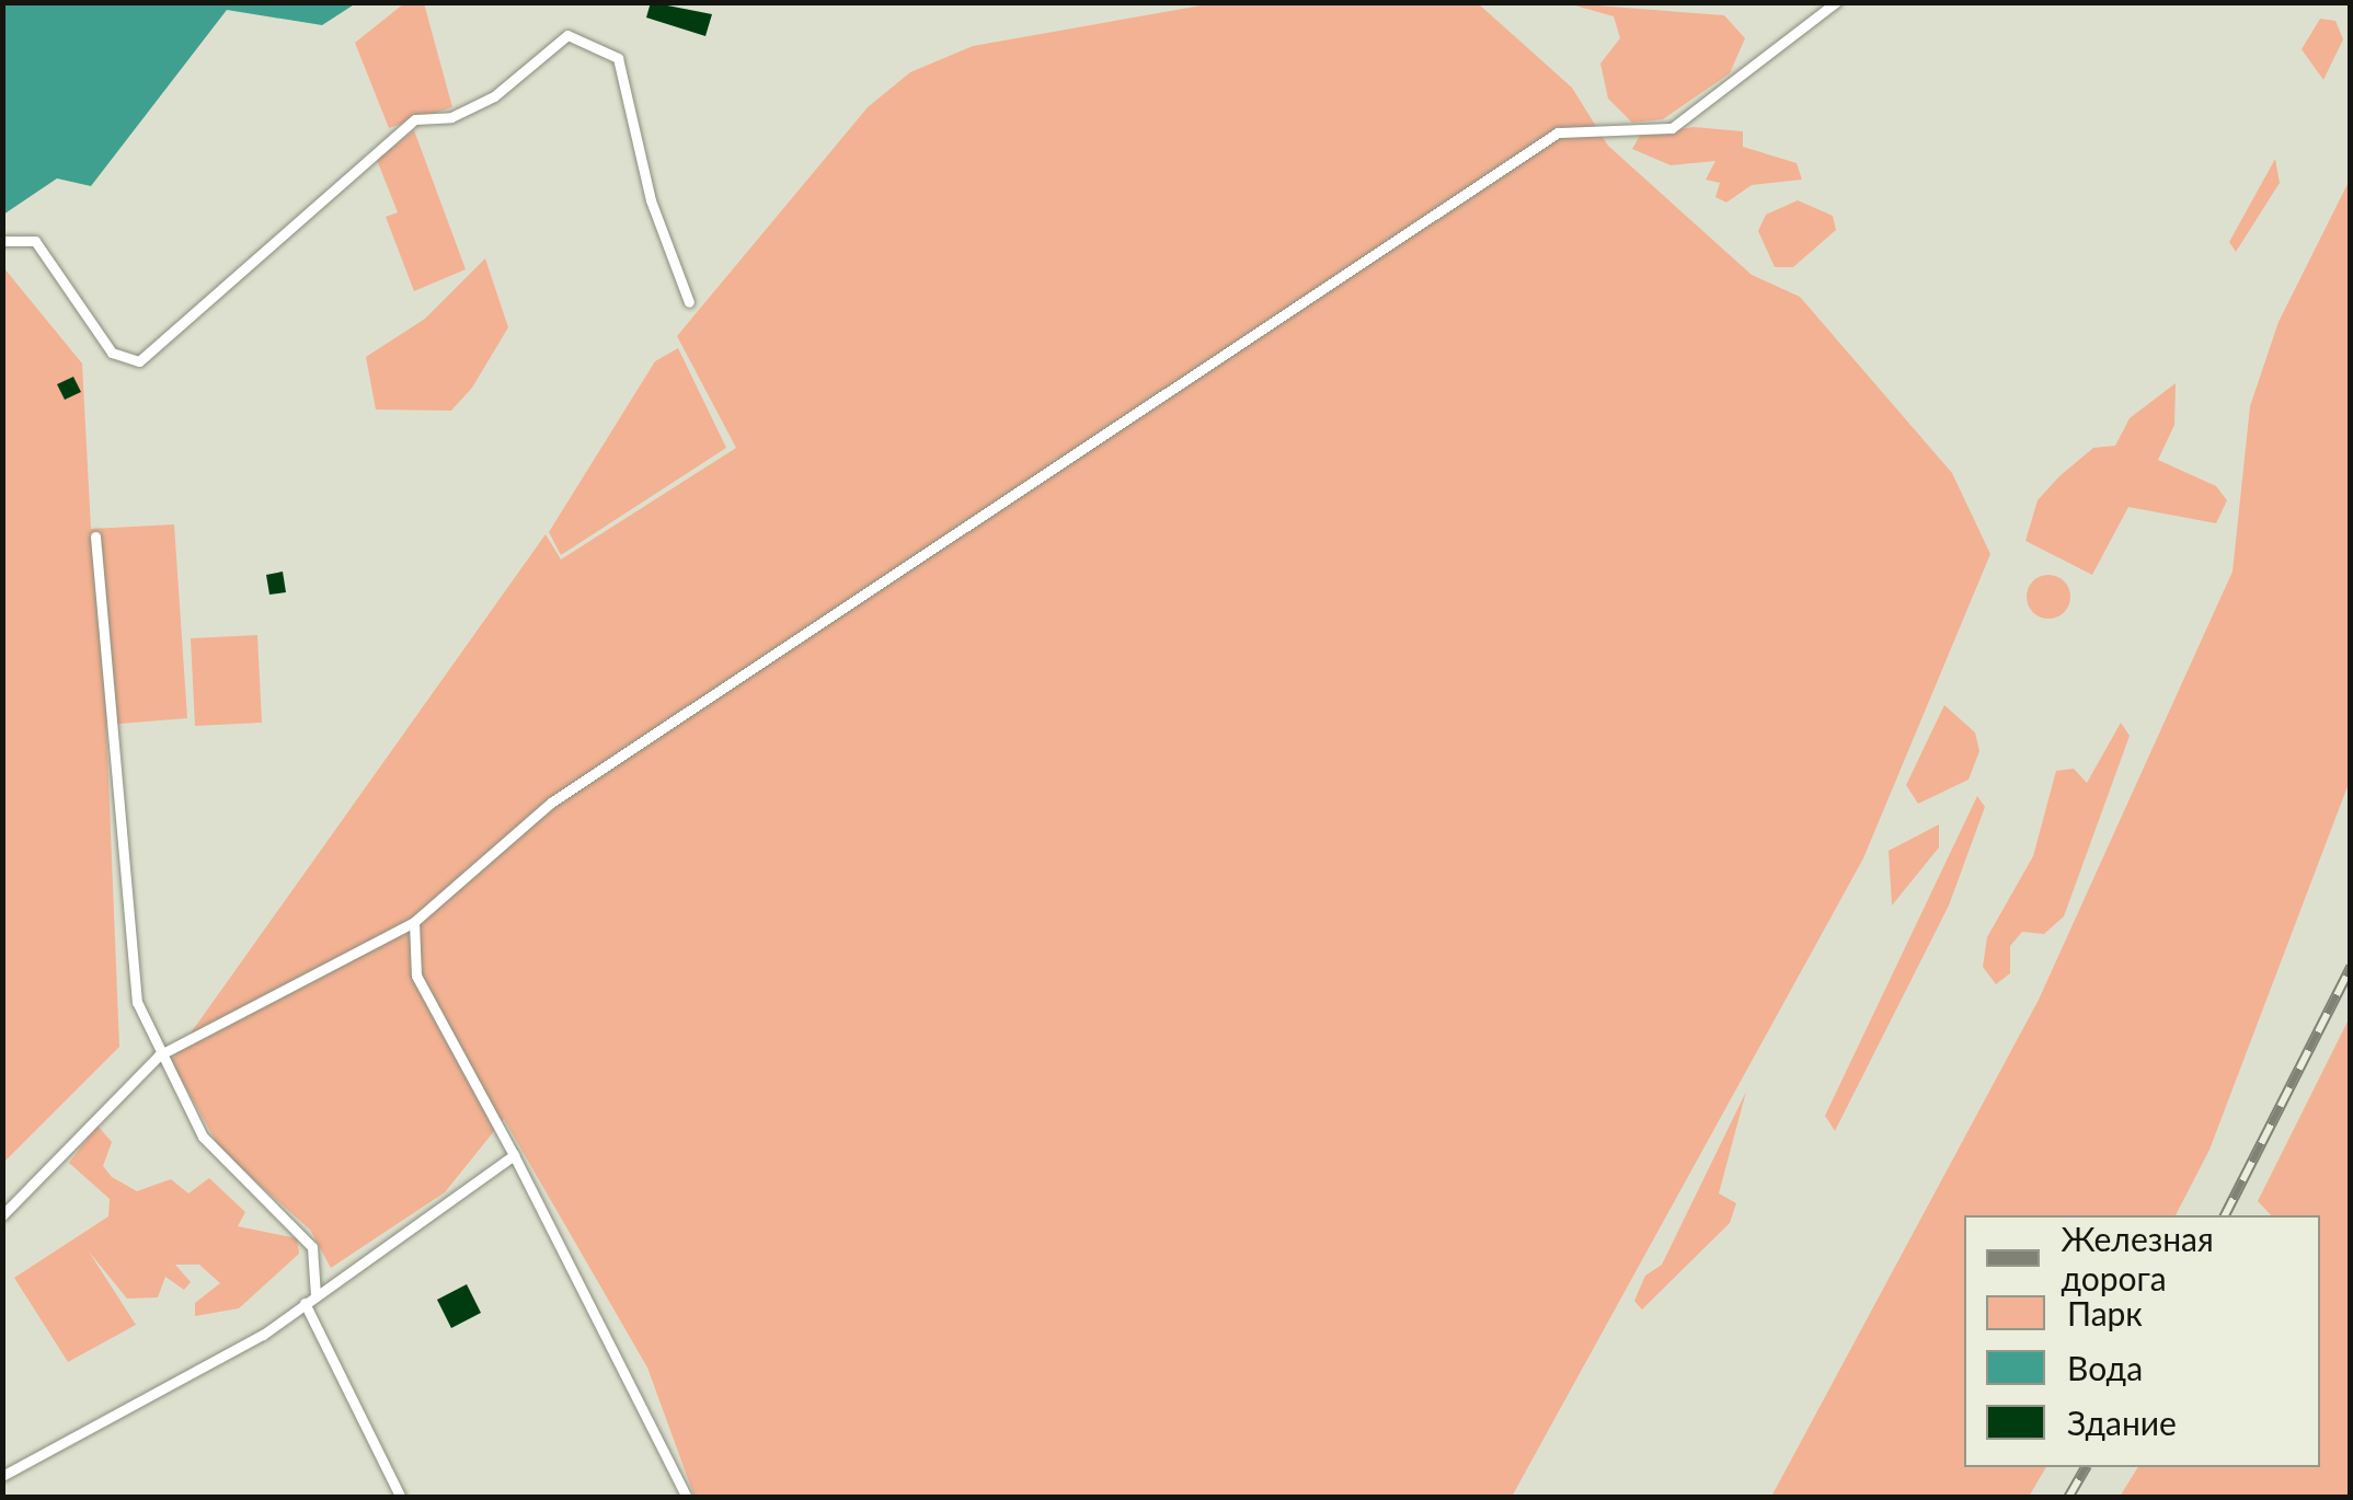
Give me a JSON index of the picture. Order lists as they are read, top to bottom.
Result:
{
  "legend": [
    "Железная дорога",
    "Парк",
    "Вода",
    "Здание"
  ]
}
